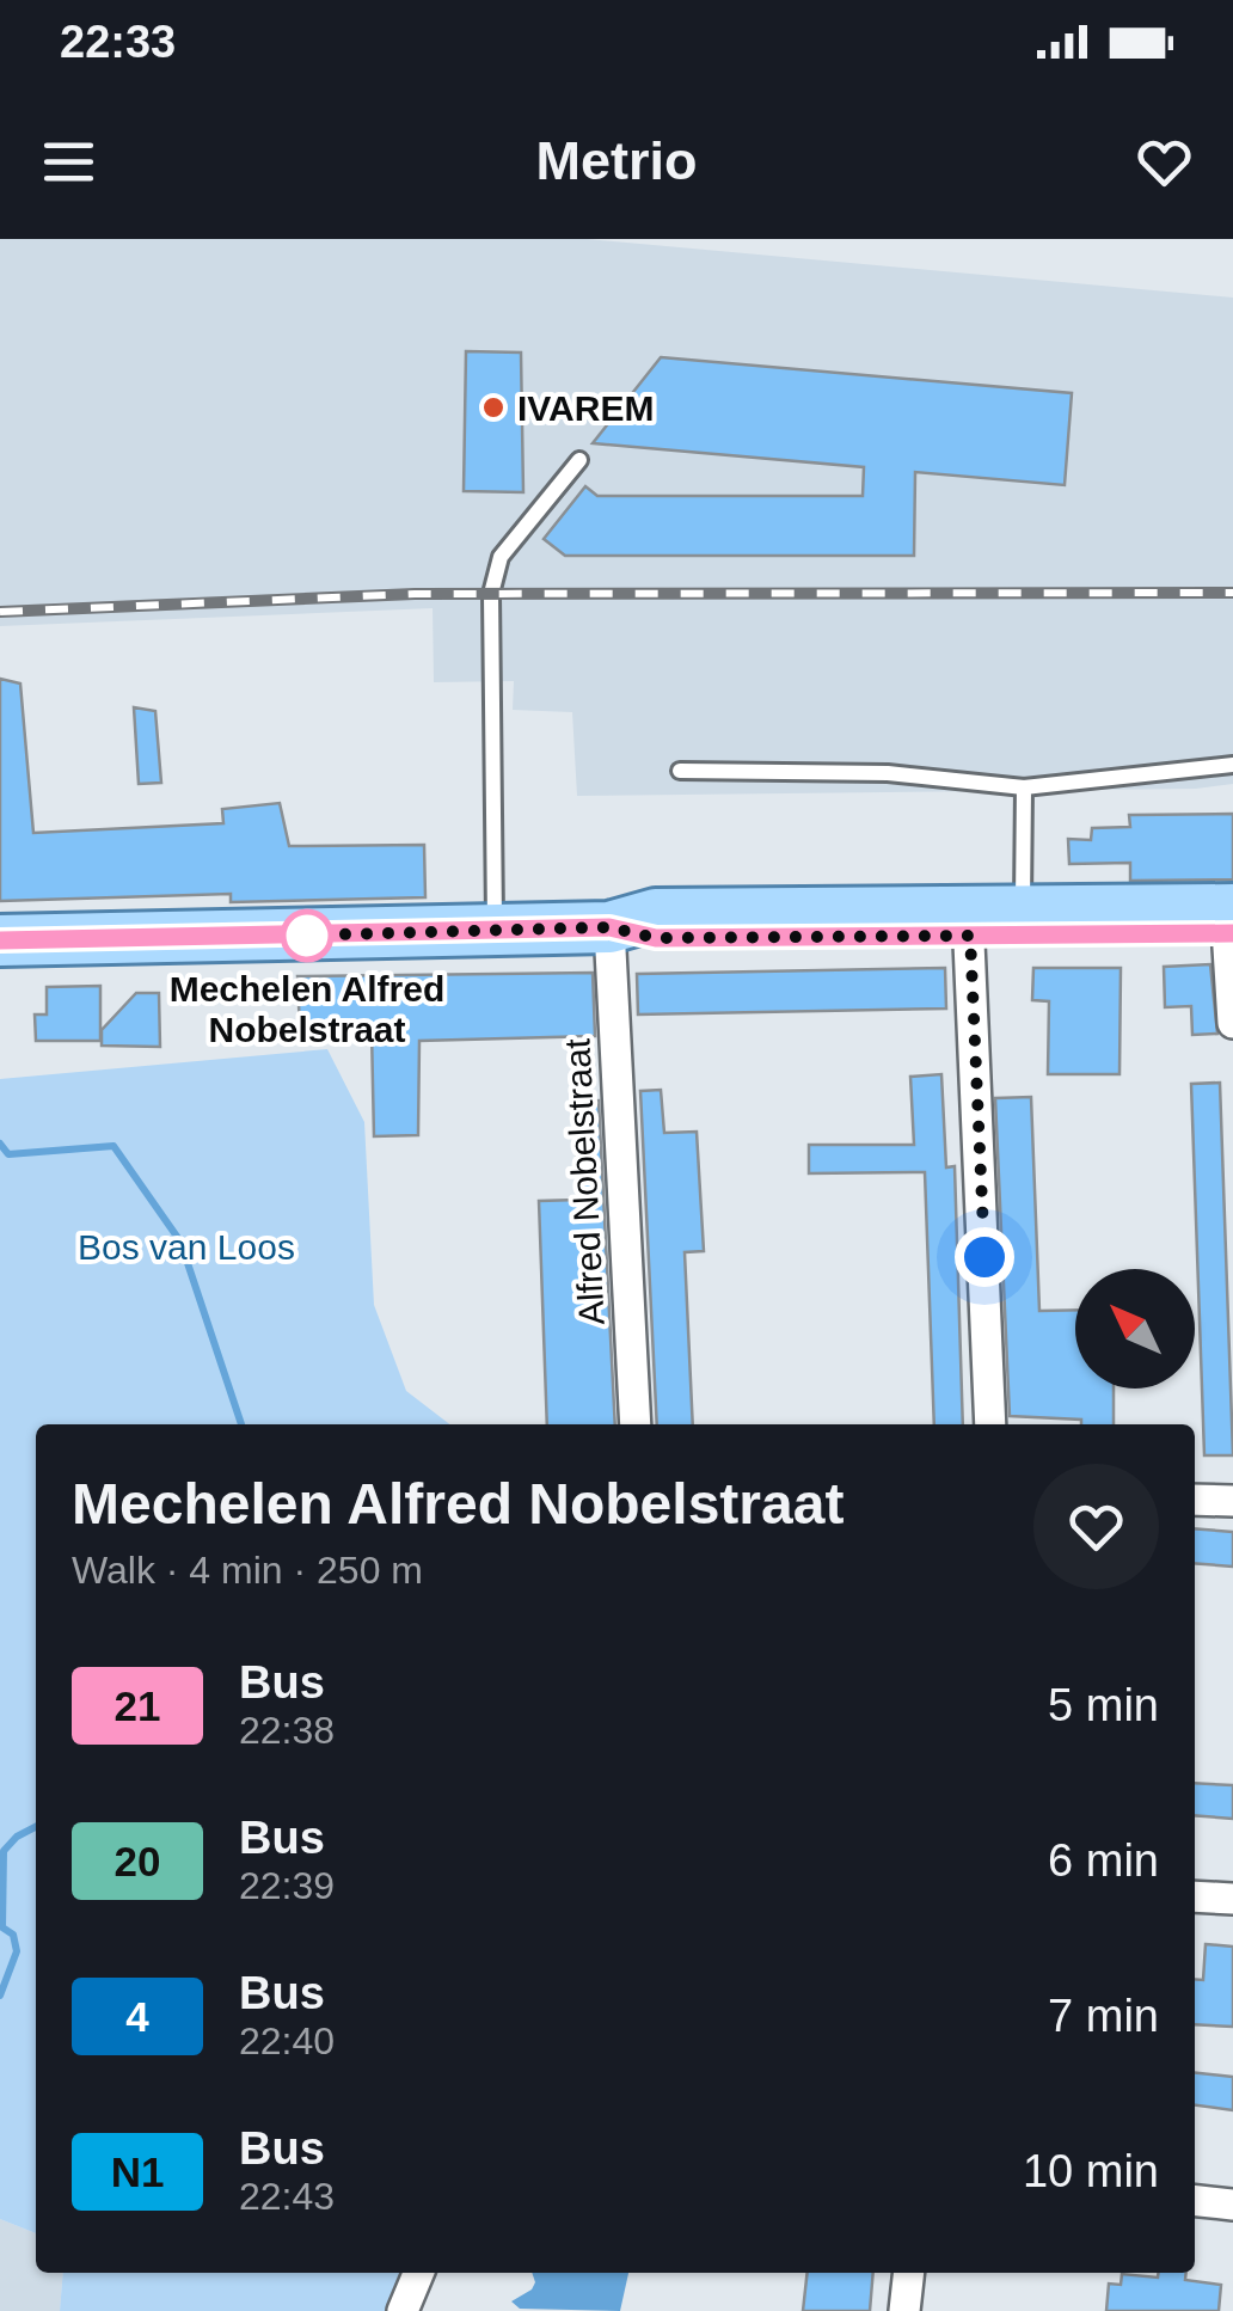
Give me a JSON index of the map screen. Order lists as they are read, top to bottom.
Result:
{
  "streets": {
    "street": ["Alfred Nobelstraat"]
  },
  "parks": ["Bos van Loos"],
  "places": ["IVAREM", "Mechelen Alfred Nobelstraat"],
  "lines": ["bus line 21"],
  "north": "top left",
  "page": {
    "status": "22:33",
    "header": "Metrio",
    "heading": ["Mechelen Alfred Nobelstraat", "Walk · 4 min · 250 m"],
    "list": [
      {
        "mark": "21",
        "name": "Bus",
        "note": "22:38",
        "value": "5 min"
      },
      {
        "mark": "20",
        "name": "Bus",
        "note": "22:39",
        "value": "6 min"
      },
      {
        "mark": "4",
        "name": "Bus",
        "note": "22:40",
        "value": "7 min"
      },
      {
        "mark": "N1",
        "name": "Bus",
        "note": "22:43",
        "value": "10 min"
      }
    ]
  }
}
